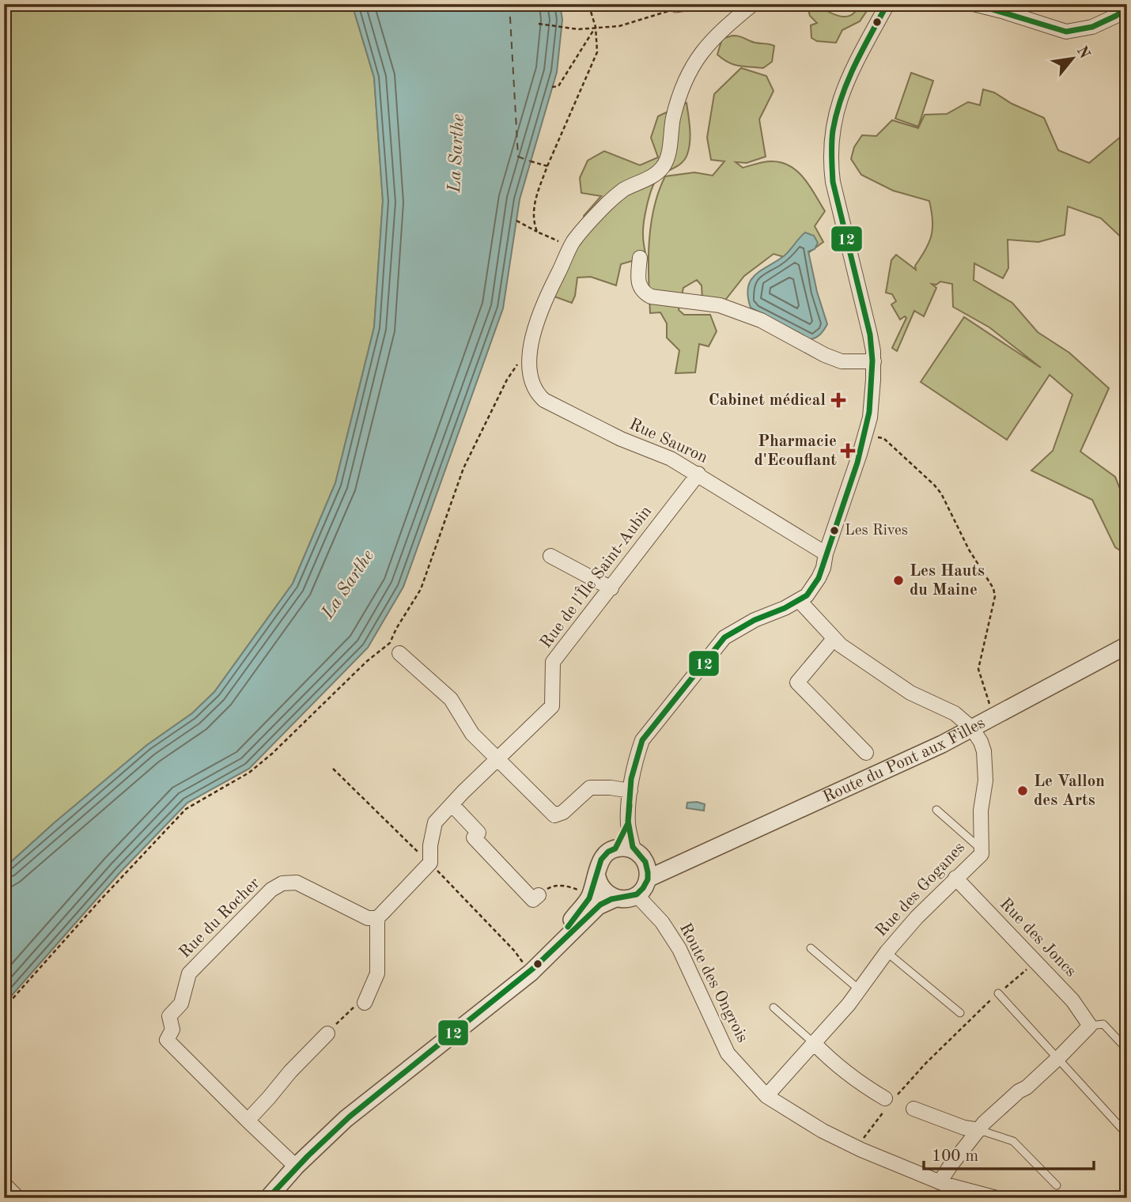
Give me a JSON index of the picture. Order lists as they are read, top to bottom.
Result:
{
  "streets": {
    "street": [
      "Rue Sauron",
      "Rue de l'Île Saint-Aubin",
      "Route du Pont aux Filles",
      "Rue des Goganes",
      "Rue du Rocher",
      "Rue des Joncs",
      "Route des Ongrois"
    ]
  },
  "crossings": [
    ["Rue Sauron", "Rue de l'Île Saint-Aubin"],
    ["Route du Pont aux Filles", "Rue des Goganes"],
    ["Route du Pont aux Filles", "Route des Ongrois"],
    ["Rue des Goganes", "Rue des Joncs"],
    ["Rue des Goganes", "Route des Ongrois"]
  ],
  "water": ["La Sarthe"],
  "places": {
    "health": ["Cabinet médical", "Pharmacie d'Ecouflant"],
    "other": ["Les Rives", "Les Hauts du Maine", "Le Vallon des Arts"]
  },
  "lines": ["transit line 12"],
  "scale_bar": "100 m",
  "north": "top right"
}
